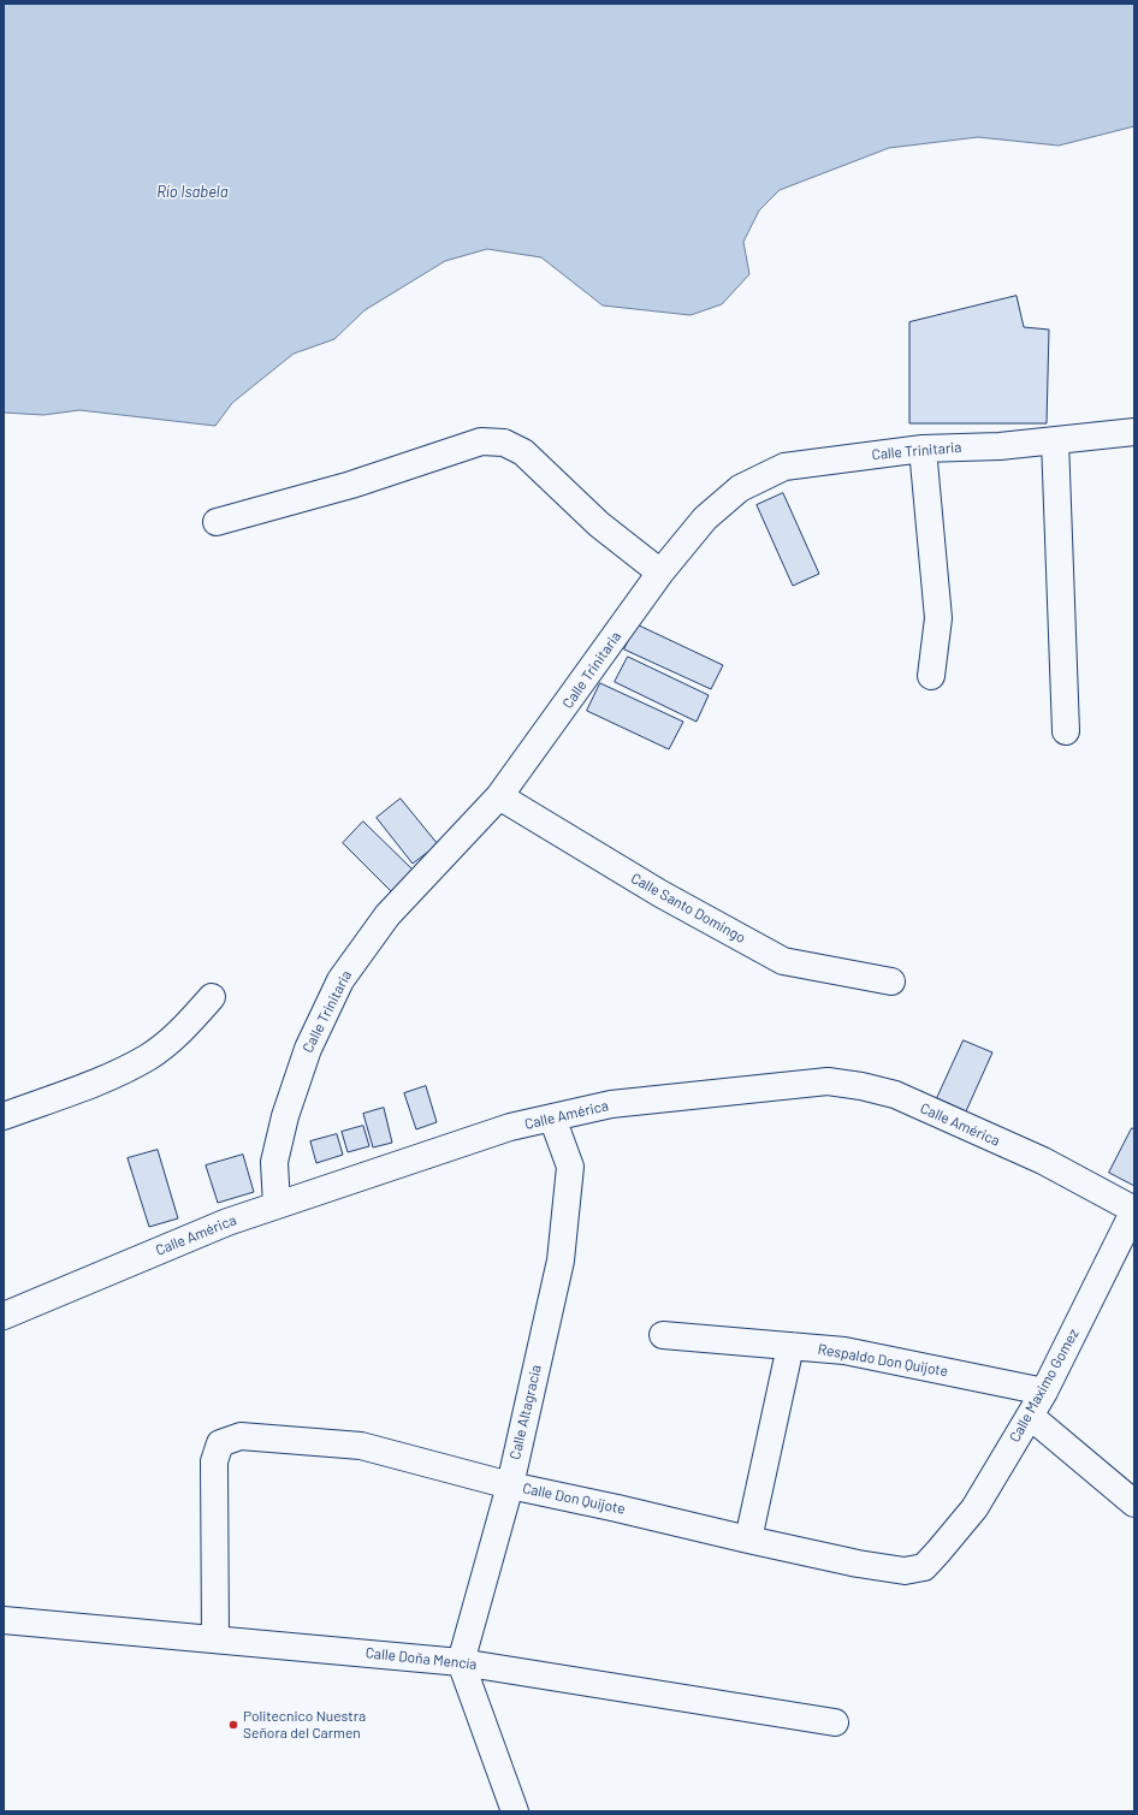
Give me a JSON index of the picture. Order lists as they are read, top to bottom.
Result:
{
  "streets": {
    "street": [
      "Calle Trinitaria",
      "Calle Santo Domingo",
      "Calle América",
      "Respaldo Don Quijote",
      "Calle Maximo Gomez",
      "Calle Altagracia",
      "Calle Don Quijote",
      "Calle Doña Mencía"
    ]
  },
  "crossings": [
    ["Calle Trinitaria", "Calle Santo Domingo"],
    ["Calle Trinitaria", "Calle América"],
    ["Calle América", "Calle Maximo Gomez"],
    ["Calle América", "Calle Altagracia"],
    ["Respaldo Don Quijote", "Calle Maximo Gomez"],
    ["Calle Maximo Gomez", "Calle Don Quijote"],
    ["Calle Altagracia", "Calle Don Quijote"],
    ["Calle Altagracia", "Calle Doña Mencía"],
    ["Calle Don Quijote", "Calle Doña Mencía"]
  ],
  "water": ["Río Isabela"],
  "places": ["Politecnico Nuestra Señora del Carmen"]
}
